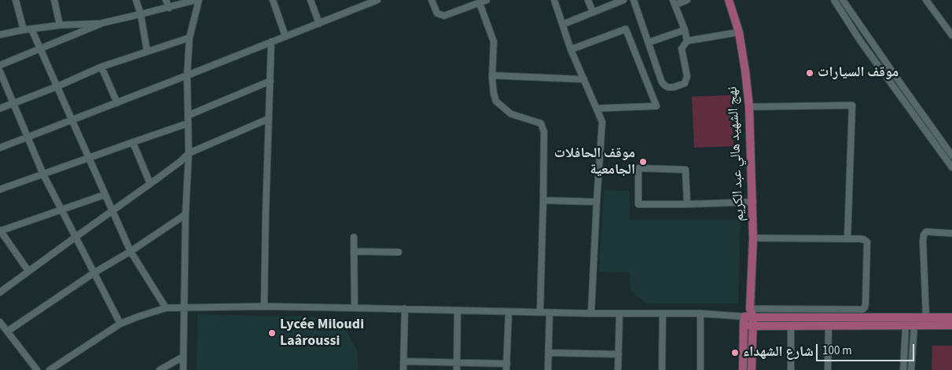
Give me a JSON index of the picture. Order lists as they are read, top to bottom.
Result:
{
  "streets": {
    "main road": ["نهج الشهيد هالي عبد الكريم"]
  },
  "places": [
    "موقف السيارات",
    "موقف الحافلات الجامعية",
    "Lycée Miloudi Laâroussi",
    "شارع الشهداء"
  ],
  "scale_bar": "100 m"
}
